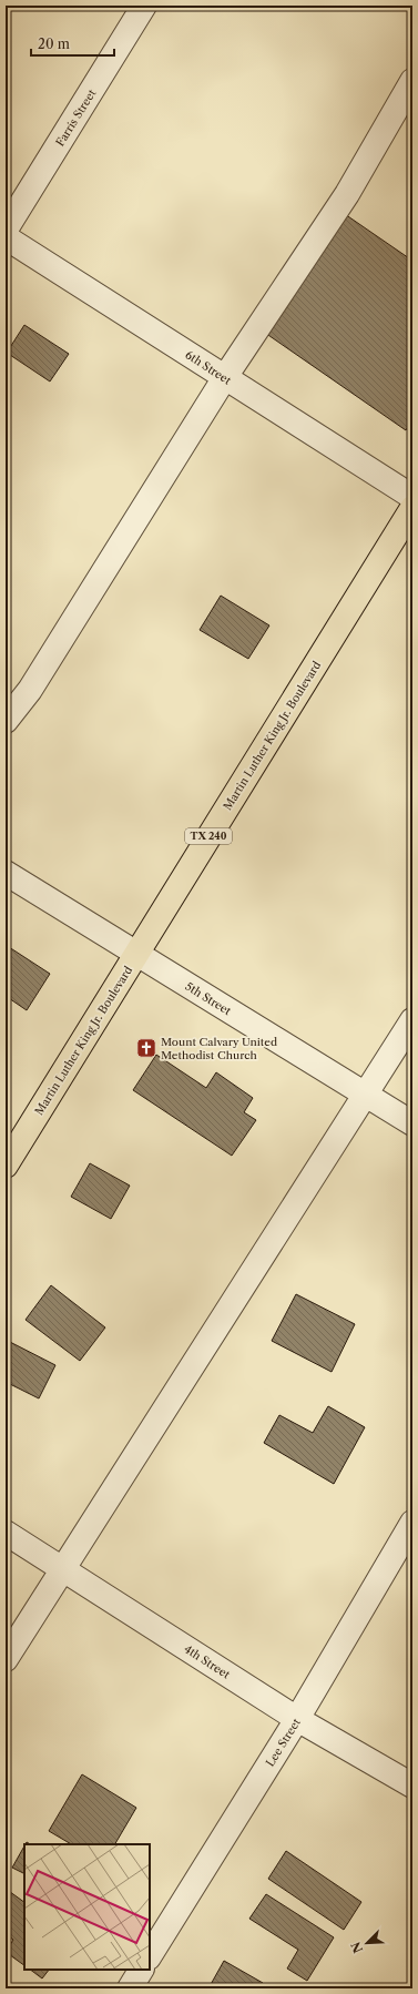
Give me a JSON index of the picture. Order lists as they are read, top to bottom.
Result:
{
  "streets": {
    "main road": ["Martin Luther King Jr. Boulevard", "TX 240"],
    "street": [
      "Farris Street",
      "6th Street",
      "5th Street",
      "4th Street",
      "Lee Street"
    ]
  },
  "crossings": [
    ["Martin Luther King Jr. Boulevard", "5th Street"],
    ["4th Street", "Lee Street"]
  ],
  "places": {
    "church": ["Mount Calvary United Methodist Church"]
  },
  "scale_bar": "20 m",
  "north": "bottom left"
}
